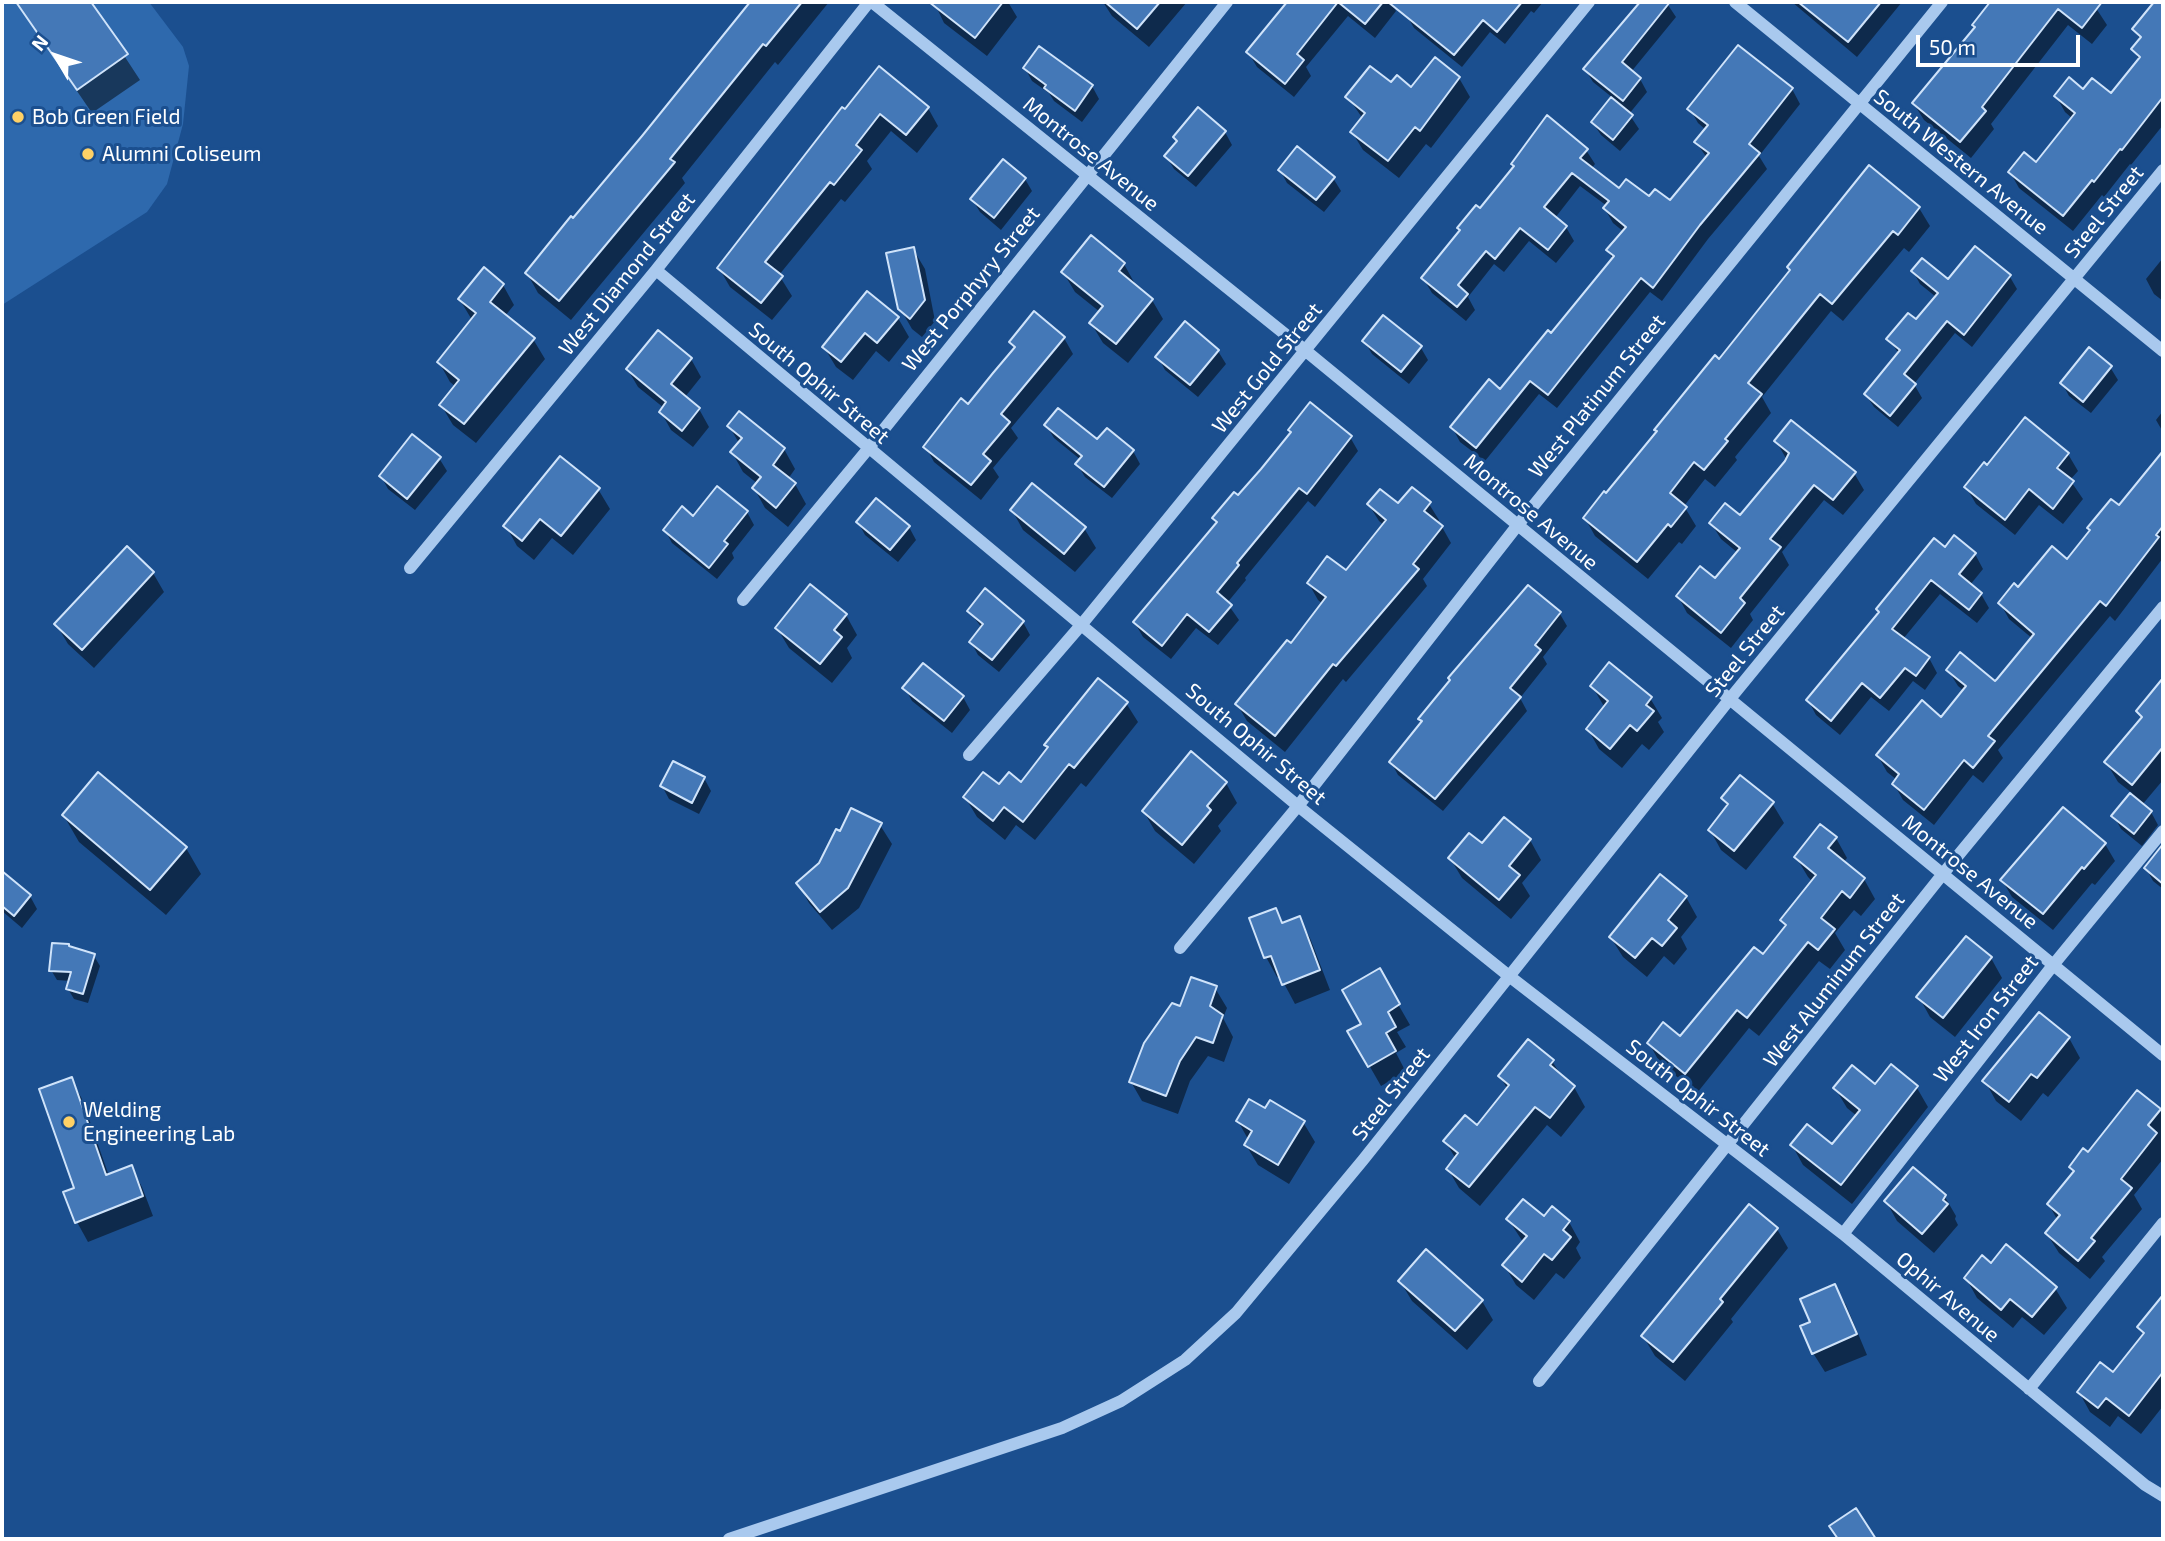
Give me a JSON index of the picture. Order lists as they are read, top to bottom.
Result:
{
  "streets": {
    "street": [
      "Montrose Avenue",
      "South Western Avenue",
      "Steel Street",
      "West Diamond Street",
      "West Porphyry Street",
      "West Gold Street",
      "South Ophir Street",
      "West Platinum Street",
      "West Aluminum Street",
      "West Iron Street",
      "Ophir Avenue"
    ]
  },
  "crossings": [
    ["Montrose Avenue", "Steel Street"],
    ["Montrose Avenue", "West Diamond Street"],
    ["Montrose Avenue", "West Porphyry Street"],
    ["Montrose Avenue", "West Gold Street"],
    ["Montrose Avenue", "West Platinum Street"],
    ["Montrose Avenue", "West Aluminum Street"],
    ["Montrose Avenue", "West Iron Street"],
    ["South Western Avenue", "Steel Street"],
    ["South Western Avenue", "West Platinum Street"],
    ["Steel Street", "South Ophir Street"],
    ["West Diamond Street", "South Ophir Street"],
    ["West Porphyry Street", "South Ophir Street"],
    ["West Gold Street", "South Ophir Street"],
    ["South Ophir Street", "West Platinum Street"],
    ["South Ophir Street", "West Aluminum Street"],
    ["South Ophir Street", "West Iron Street"],
    ["South Ophir Street", "Ophir Avenue"],
    ["West Iron Street", "Ophir Avenue"]
  ],
  "places": ["Bob Green Field", "Alumni Coliseum", "Welding Engineering Lab"],
  "scale_bar": "50 m",
  "north": "top left"
}
